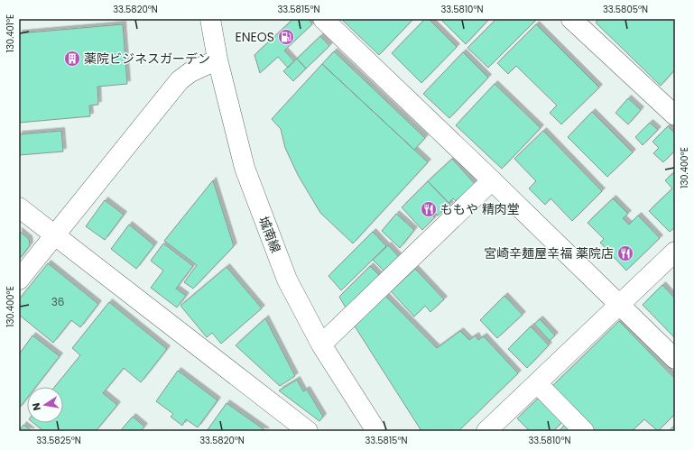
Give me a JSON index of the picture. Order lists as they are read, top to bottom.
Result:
{
  "streets": {
    "street": ["城南線"]
  },
  "places": {
    "fuel station": ["ENEOS"],
    "building": ["薬院ビジネスガーデン"],
    "restaurant": ["ももや 精肉堂", "宮崎辛麺屋辛福 薬院店"]
  },
  "house_numbers": ["36"],
  "north": "left",
  "coordinates": [
    "33.5820°N",
    "33.5815°N",
    "33.5810°N",
    "33.5805°N",
    "130.401°E",
    "130.400°E",
    "33.5825°N"
  ]
}
